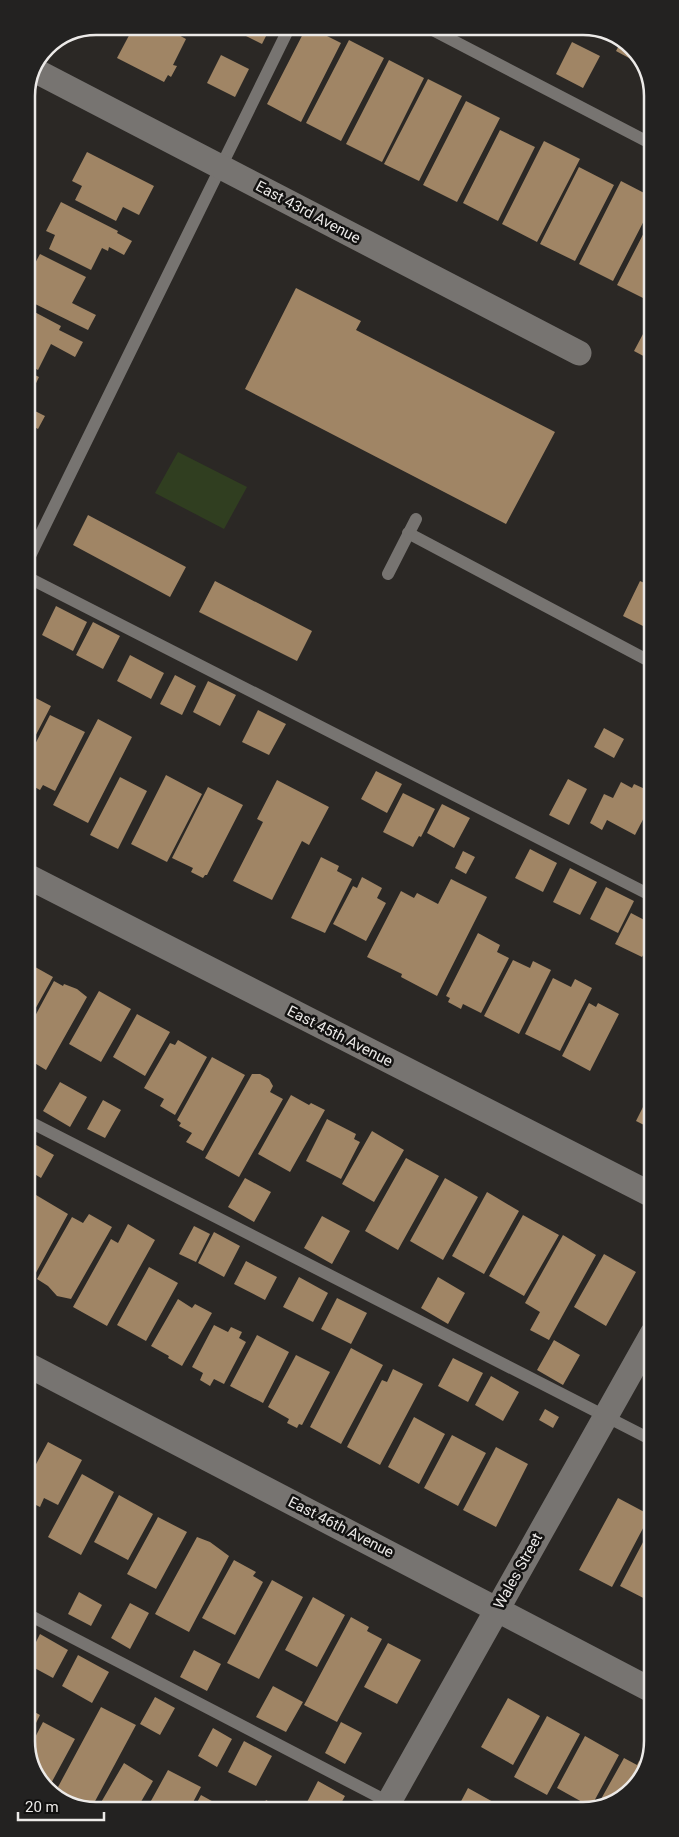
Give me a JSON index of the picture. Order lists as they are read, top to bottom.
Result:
{
  "streets": {
    "street": [
      "East 43rd Avenue",
      "East 45th Avenue",
      "East 46th Avenue",
      "Wales Street"
    ]
  },
  "crossings": [
    ["East 46th Avenue", "Wales Street"]
  ],
  "scale_bar": "20 m"
}
